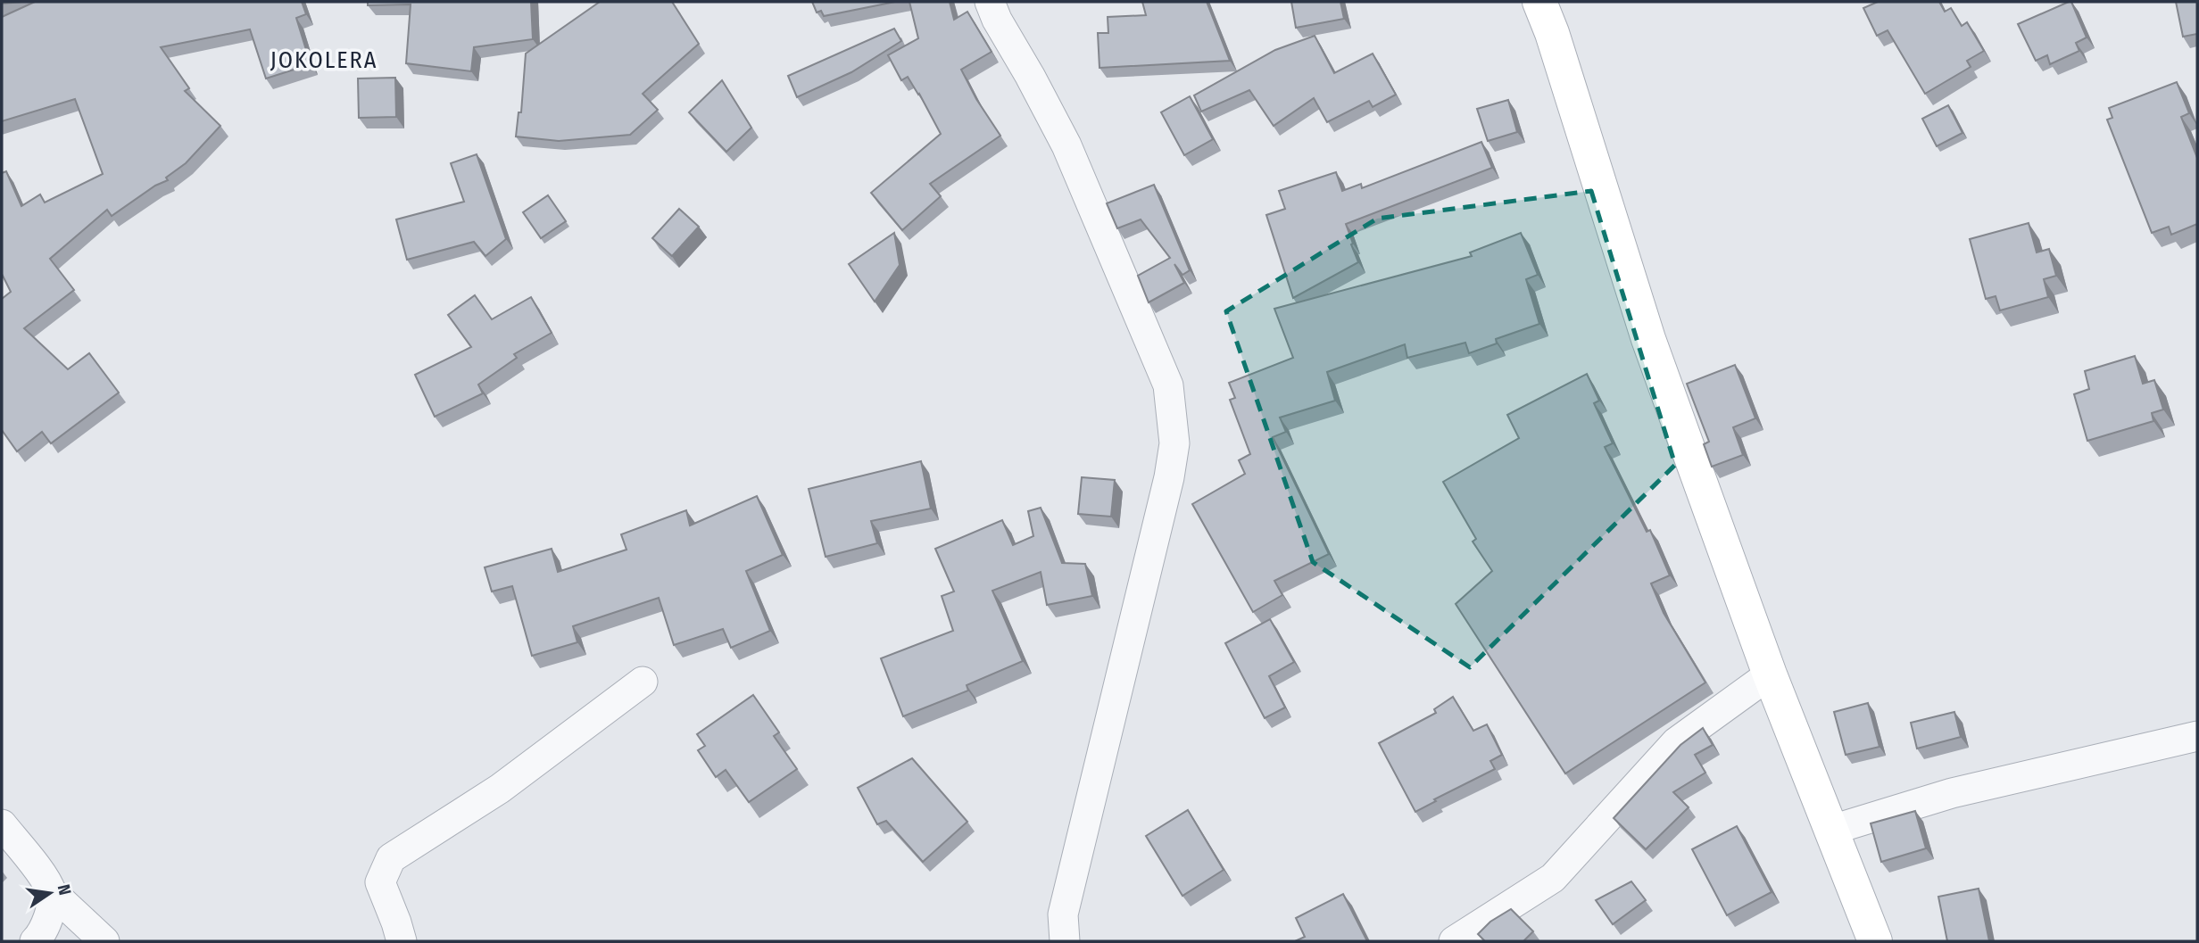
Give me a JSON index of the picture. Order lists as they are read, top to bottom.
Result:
{
  "districts": ["JOKOLERA"],
  "north": "right"
}
